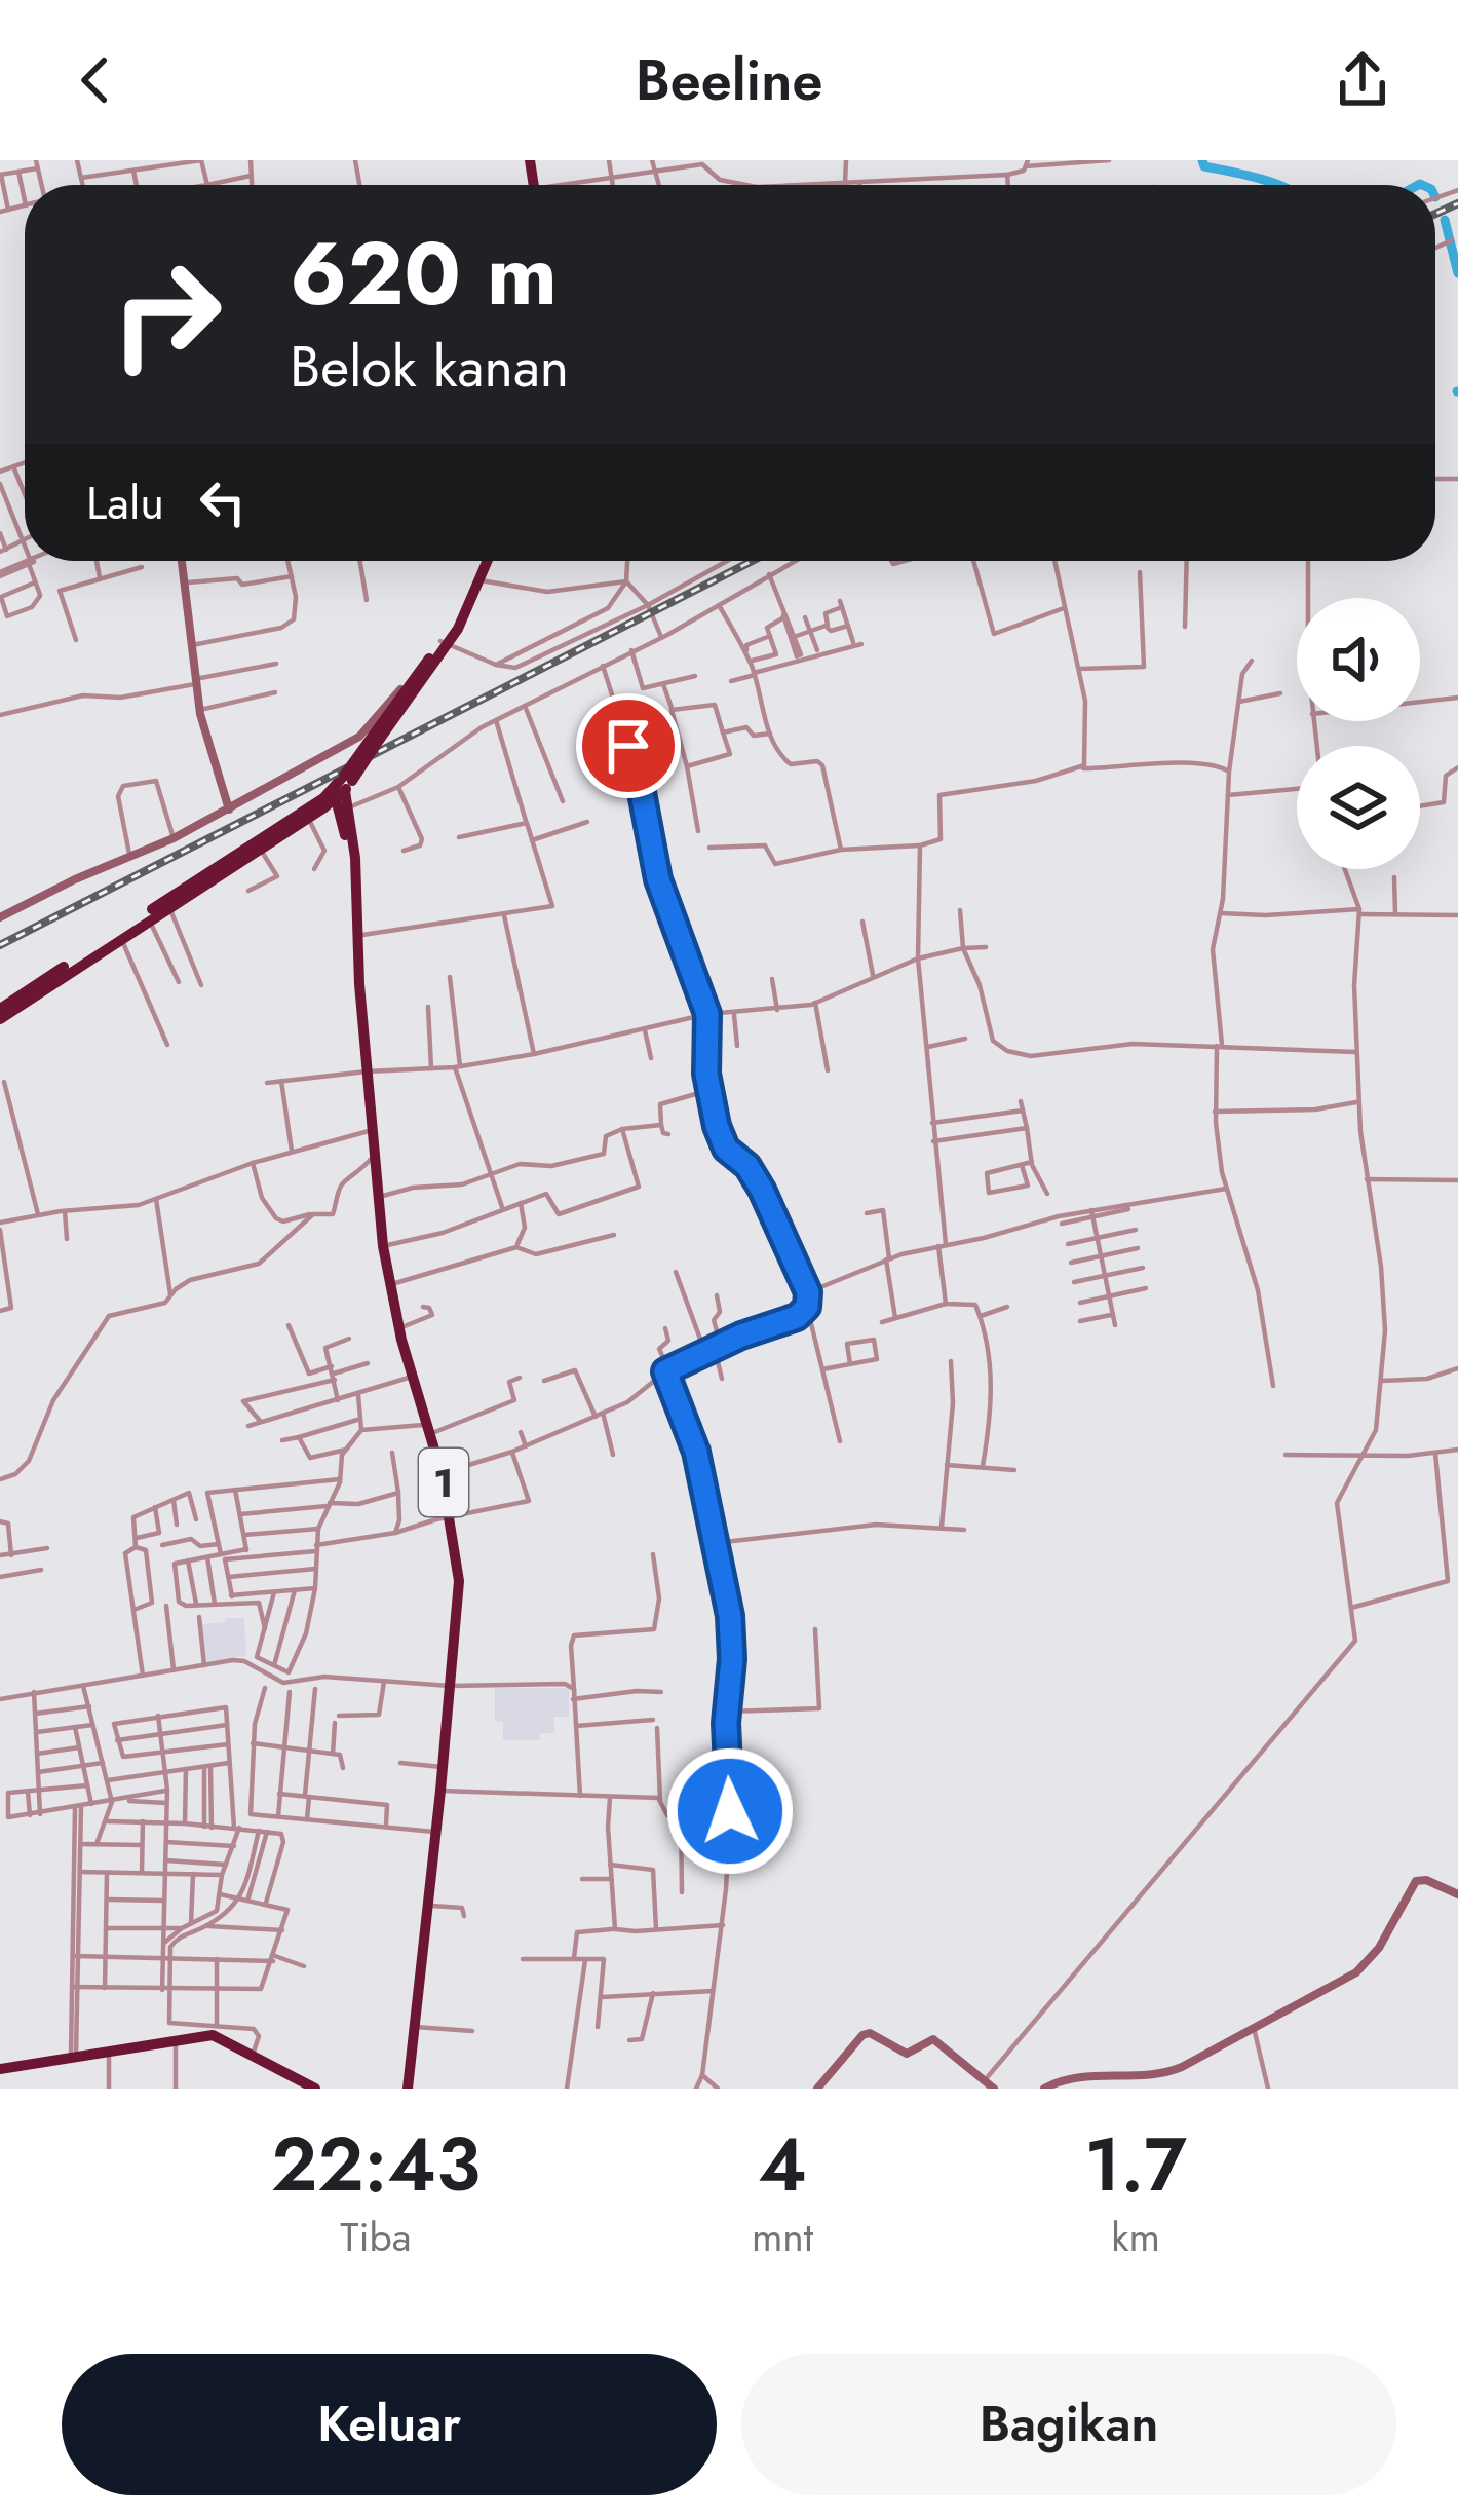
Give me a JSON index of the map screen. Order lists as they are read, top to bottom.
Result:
{
  "streets": {
    "highway": ["1"]
  },
  "page": {
    "header": "Beeline",
    "turn": ["620 m", "Belok kanan"],
    "then": "Lalu",
    "eta": [
      "22:43",
      "Tiba",
      "4",
      "mnt",
      "1.7",
      "km"
    ],
    "buttons": ["Keluar", "Bagikan"]
  }
}
